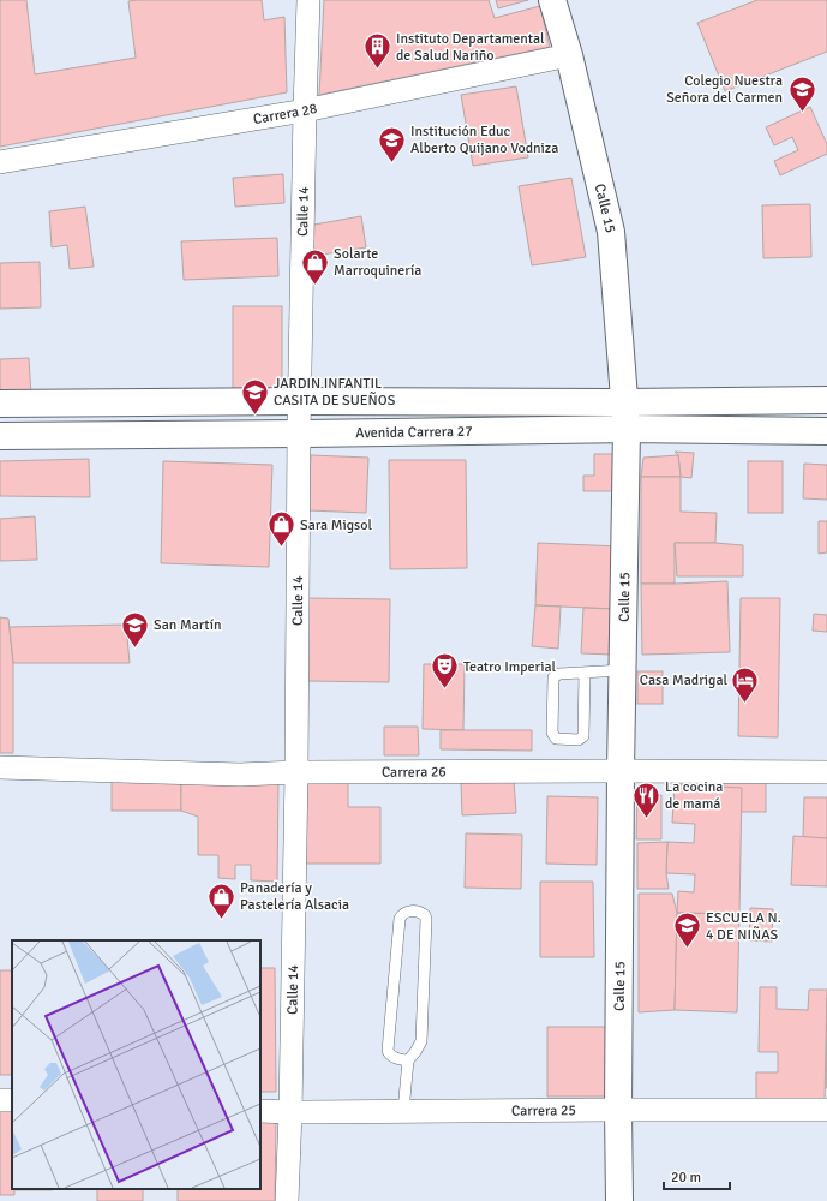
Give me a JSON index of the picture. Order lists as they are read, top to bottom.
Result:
{
  "streets": {
    "main road": ["Calle 15", "Avenida Carrera 27"],
    "street": [
      "Carrera 28",
      "Calle 14",
      "Carrera 26",
      "Carrera 25"
    ]
  },
  "crossings": [
    ["Carrera 28", "Calle 15"],
    ["Carrera 28", "Calle 14"],
    ["Calle 15", "Avenida Carrera 27"],
    ["Calle 15", "Carrera 26"],
    ["Calle 15", "Carrera 25"],
    ["Calle 14", "Avenida Carrera 27"],
    ["Calle 14", "Carrera 26"],
    ["Calle 14", "Carrera 25"]
  ],
  "places": {
    "building": ["Instituto Departamental de Salud Nariño"],
    "school or university": [
      "Colegio Nuestra Señora del Carmen",
      "Institución Educ Alberto Quijano Vodniza",
      "JARDIN INFANTIL CASITA DE SUEÑOS",
      "San Martín",
      "ESCUELA N. 4 DE NIÑAS"
    ],
    "shop": ["Solarte Marroquinería", "Sara Migsol", "Panadería y Pastelería Alsacia"],
    "theatre": ["Teatro Imperial"],
    "hotel": ["Casa Madrigal"],
    "restaurant": ["La cocina de mamá"]
  },
  "scale_bar": "20 m"
}
